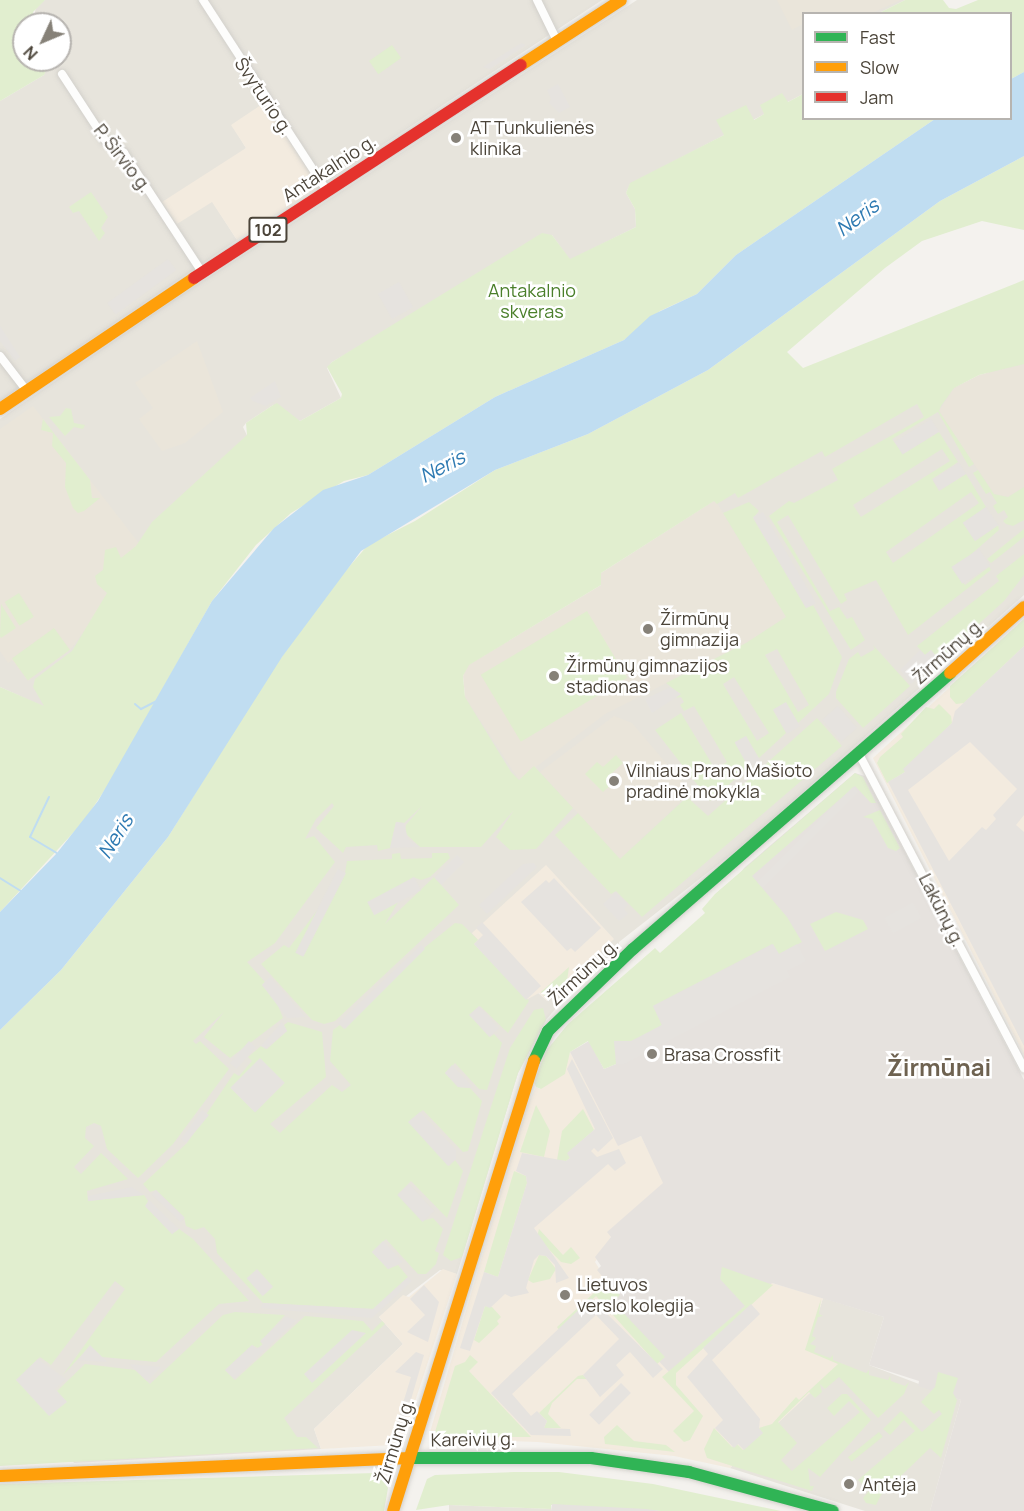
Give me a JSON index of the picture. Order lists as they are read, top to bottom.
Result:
{
  "streets": {
    "main road": [
      "Antakalnio g.",
      "102",
      "Žirmūnų g.",
      "Kareivių g."
    ],
    "street": ["Švyturio g.", "P. Širvio g.", "Lakūnų g."]
  },
  "crossings": [
    ["Švyturio g.", "Antakalnio g."],
    ["P. Širvio g.", "Antakalnio g."],
    ["Žirmūnų g.", "Lakūnų g."],
    ["Žirmūnų g.", "Kareivių g."]
  ],
  "districts": ["Žirmūnai"],
  "water": ["Neris"],
  "parks": ["Antakalnio skveras"],
  "places": [
    "AT Tunkulienės klinika",
    "Žirmūnų gimnazija",
    "Žirmūnų gimnazijos stadionas",
    "Vilniaus Prano Mašioto pradinė mokykla",
    "Brasa Crossfit",
    "Lietuvos verslo kolegija",
    "Antėja"
  ],
  "legend": ["Fast", "Slow", "Jam"],
  "north": "bottom left"
}
